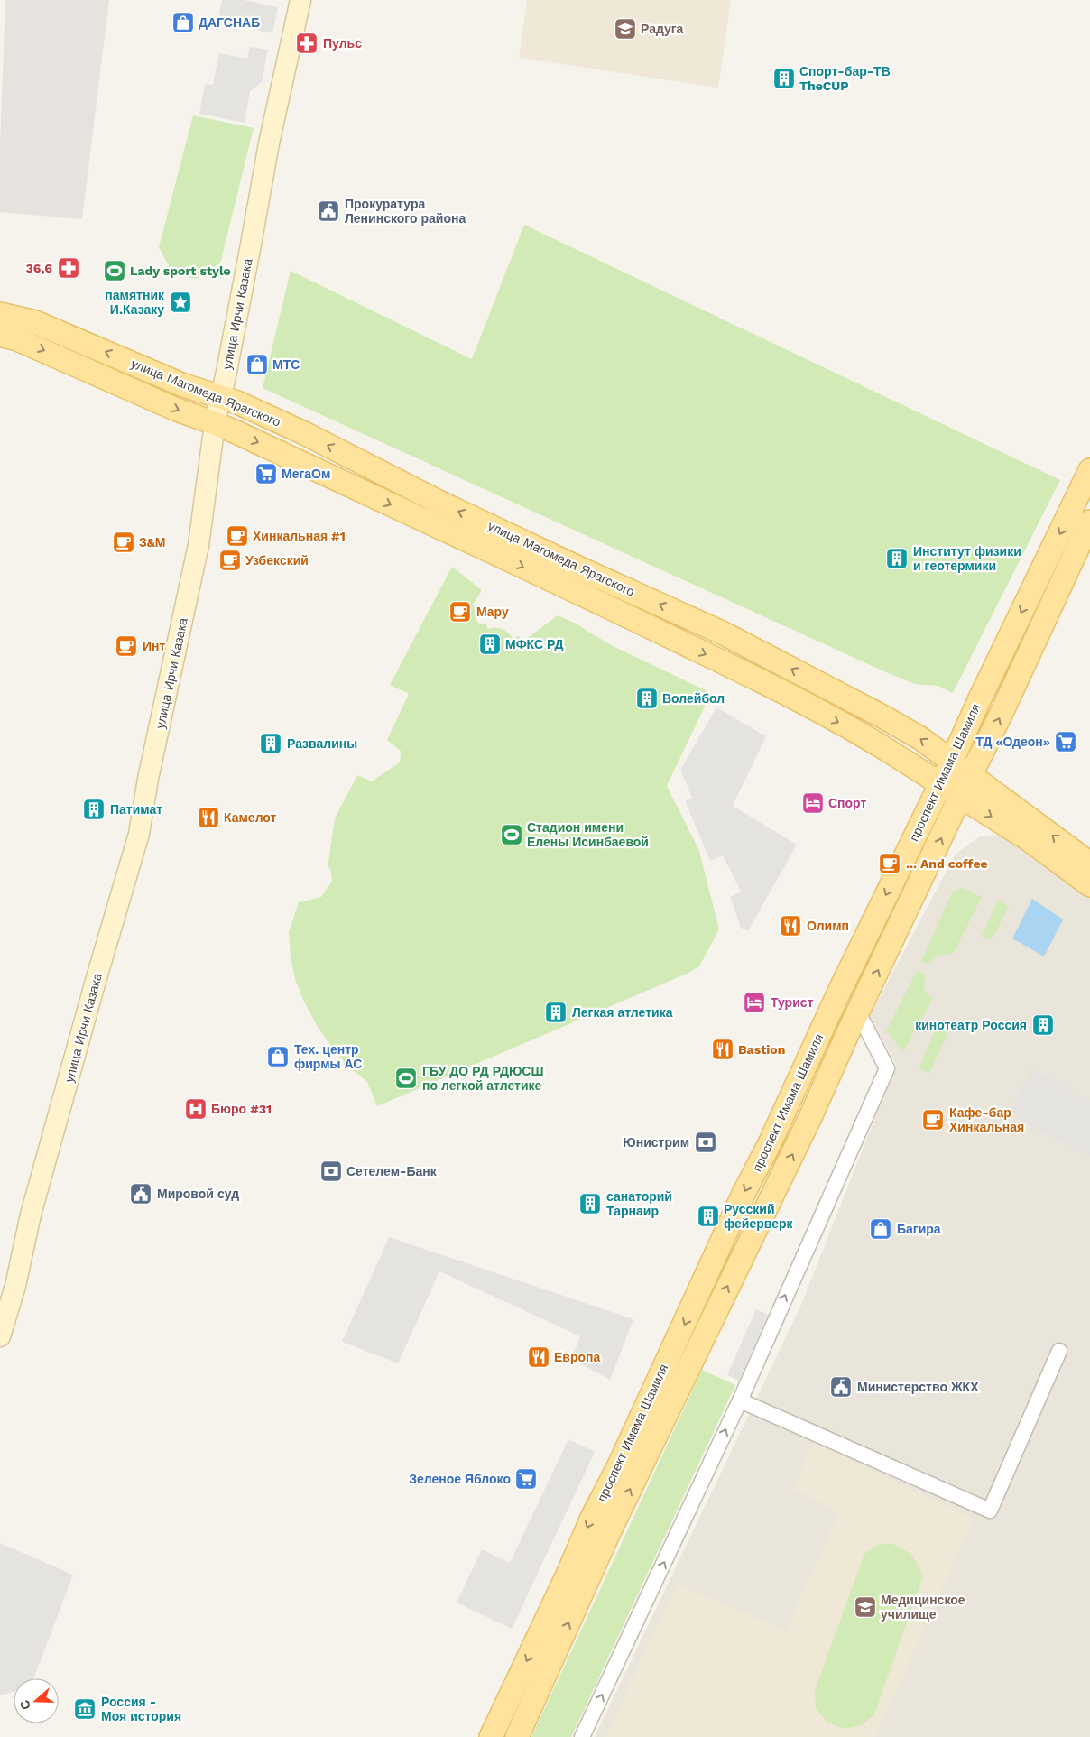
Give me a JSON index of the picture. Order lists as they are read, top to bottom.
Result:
{
  "streets": {
    "main road": ["улица Ирчи Казака", "улица Магомеда Ярагского", "проспект Имама Шамиля"]
  },
  "crossings": [
    ["улица Ирчи Казака", "улица Магомеда Ярагского"],
    ["улица Магомеда Ярагского", "проспект Имама Шамиля"]
  ],
  "places": {
    "shop": [
      "ДАГСНАБ",
      "МТС",
      "Тех. центр фирмы АС",
      "Багира"
    ],
    "school or university": ["Радуга", "Медицинское училище"],
    "pharmacy": ["Пульс", "36,6"],
    "building": [
      "Спорт-бар-ТВ TheCUP",
      "Институт физики и геотермики",
      "МФКС РД",
      "Волейбол",
      "Развалины",
      "Патимат",
      "Легкая атлетика",
      "кинотеатр Россия",
      "санаторий Тарнаир",
      "Русский фейерверк"
    ],
    "public building": ["Прокуратура Ленинского района", "Мировой суд", "Министерство ЖКХ"],
    "sports": ["Lady sport style", "Стадион имени Елены Исинбаевой", "ГБУ ДО РД РДЮСШ по легкой атлетике"],
    "place": ["памятник И.Казаку"],
    "supermarket": ["МегаОм", "ТД «Одеон»", "Зеленое Яблоко"],
    "cafe": [
      "Хинкальная #1",
      "З&М",
      "Узбекский",
      "Мару",
      "Инт",
      "... And coffee",
      "Кафе-бар Хинкальная"
    ],
    "hotel": ["Спорт", "Турист"],
    "restaurant": [
      "Камелот",
      "Олимп",
      "Bastion",
      "Европа"
    ],
    "hospital": ["Бюро #31"],
    "bank": ["Юнистрим", "Сетелем-Банк"],
    "museum": ["Россия - Моя история"]
  },
  "north": "left"
}
